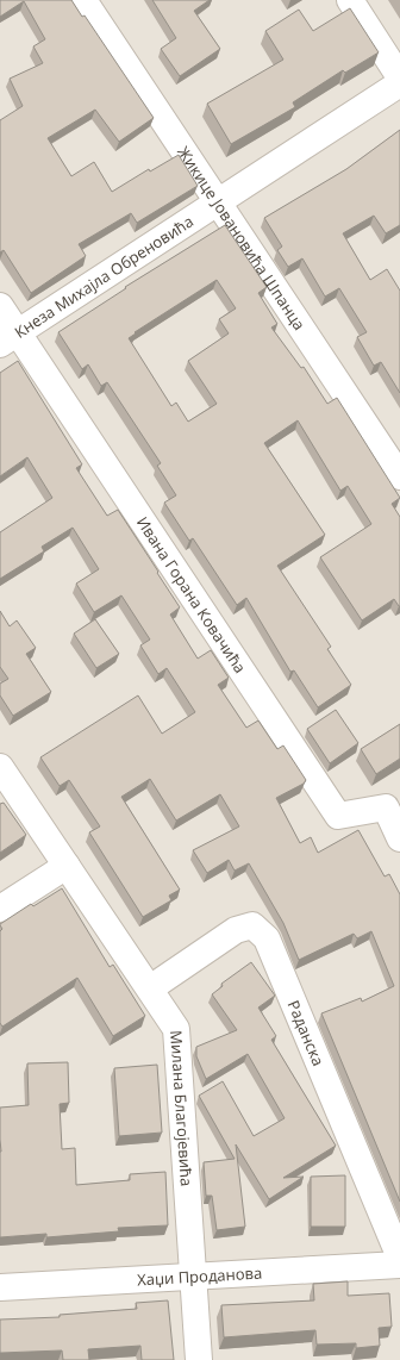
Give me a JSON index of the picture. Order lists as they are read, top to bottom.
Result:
{
  "streets": {
    "street": [
      "Жикице Јовановића Шпанца",
      "Кнеза Михајла Обреновића",
      "Ивана Горана Ковачића",
      "Раданска",
      "Милана Благојевића",
      "Хаџи Проданова"
    ]
  },
  "crossings": [
    ["Жикице Јовановића Шпанца", "Кнеза Михајла Обреновића"],
    ["Кнеза Михајла Обреновића", "Ивана Горана Ковачића"],
    ["Раданска", "Милана Благојевића"],
    ["Милана Благојевића", "Хаџи Проданова"]
  ]
}
